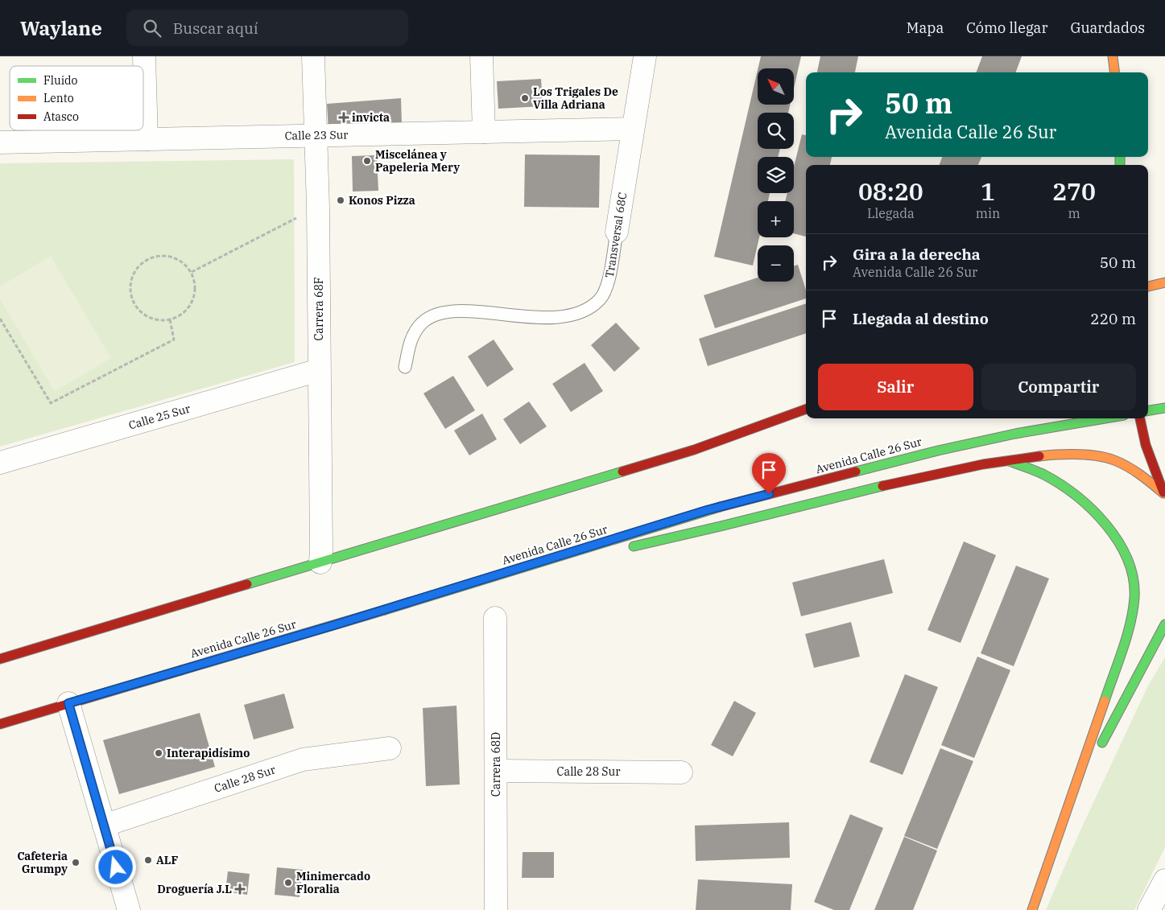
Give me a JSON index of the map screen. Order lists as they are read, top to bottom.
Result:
{
  "streets": {
    "main road": ["Avenida Calle 26 Sur"],
    "street": [
      "Calle 23 Sur",
      "Transversal 68C",
      "Carrera 68F",
      "Calle 25 Sur",
      "Carrera 68D",
      "Calle 28 Sur"
    ]
  },
  "crossings": [
    ["Calle 23 Sur", "Transversal 68C"],
    ["Calle 23 Sur", "Carrera 68F"],
    ["Carrera 68F", "Calle 25 Sur"],
    ["Carrera 68D", "Calle 28 Sur"]
  ],
  "places": {
    "other": [
      "Los Trigales De Villa Adriana",
      "Miscelánea y Papeleria Mery",
      "Konos Pizza",
      "Interapidísimo",
      "ALF",
      "Cafeteria Grumpy",
      "Minimercado Floralia"
    ],
    "health": ["invicta", "Droguería J.L"]
  },
  "legend": ["Fluido", "Lento", "Atasco"],
  "north": "top left",
  "page": {
    "header": "Waylane",
    "search": "Buscar aquí",
    "nav": ["Mapa", "Cómo llegar", "Guardados"],
    "map_buttons": ["+", "−"],
    "turn": ["50 m", "Avenida Calle 26 Sur"],
    "eta": [
      "08:20",
      "Llegada",
      "1",
      "min",
      "270",
      "m"
    ],
    "list": [
      {
        "name": "Gira a la derecha",
        "note": "Avenida Calle 26 Sur",
        "value": "50 m"
      },
      {
        "name": "Llegada al destino",
        "value": "220 m"
      }
    ],
    "buttons": ["Salir", "Compartir"]
  }
}
